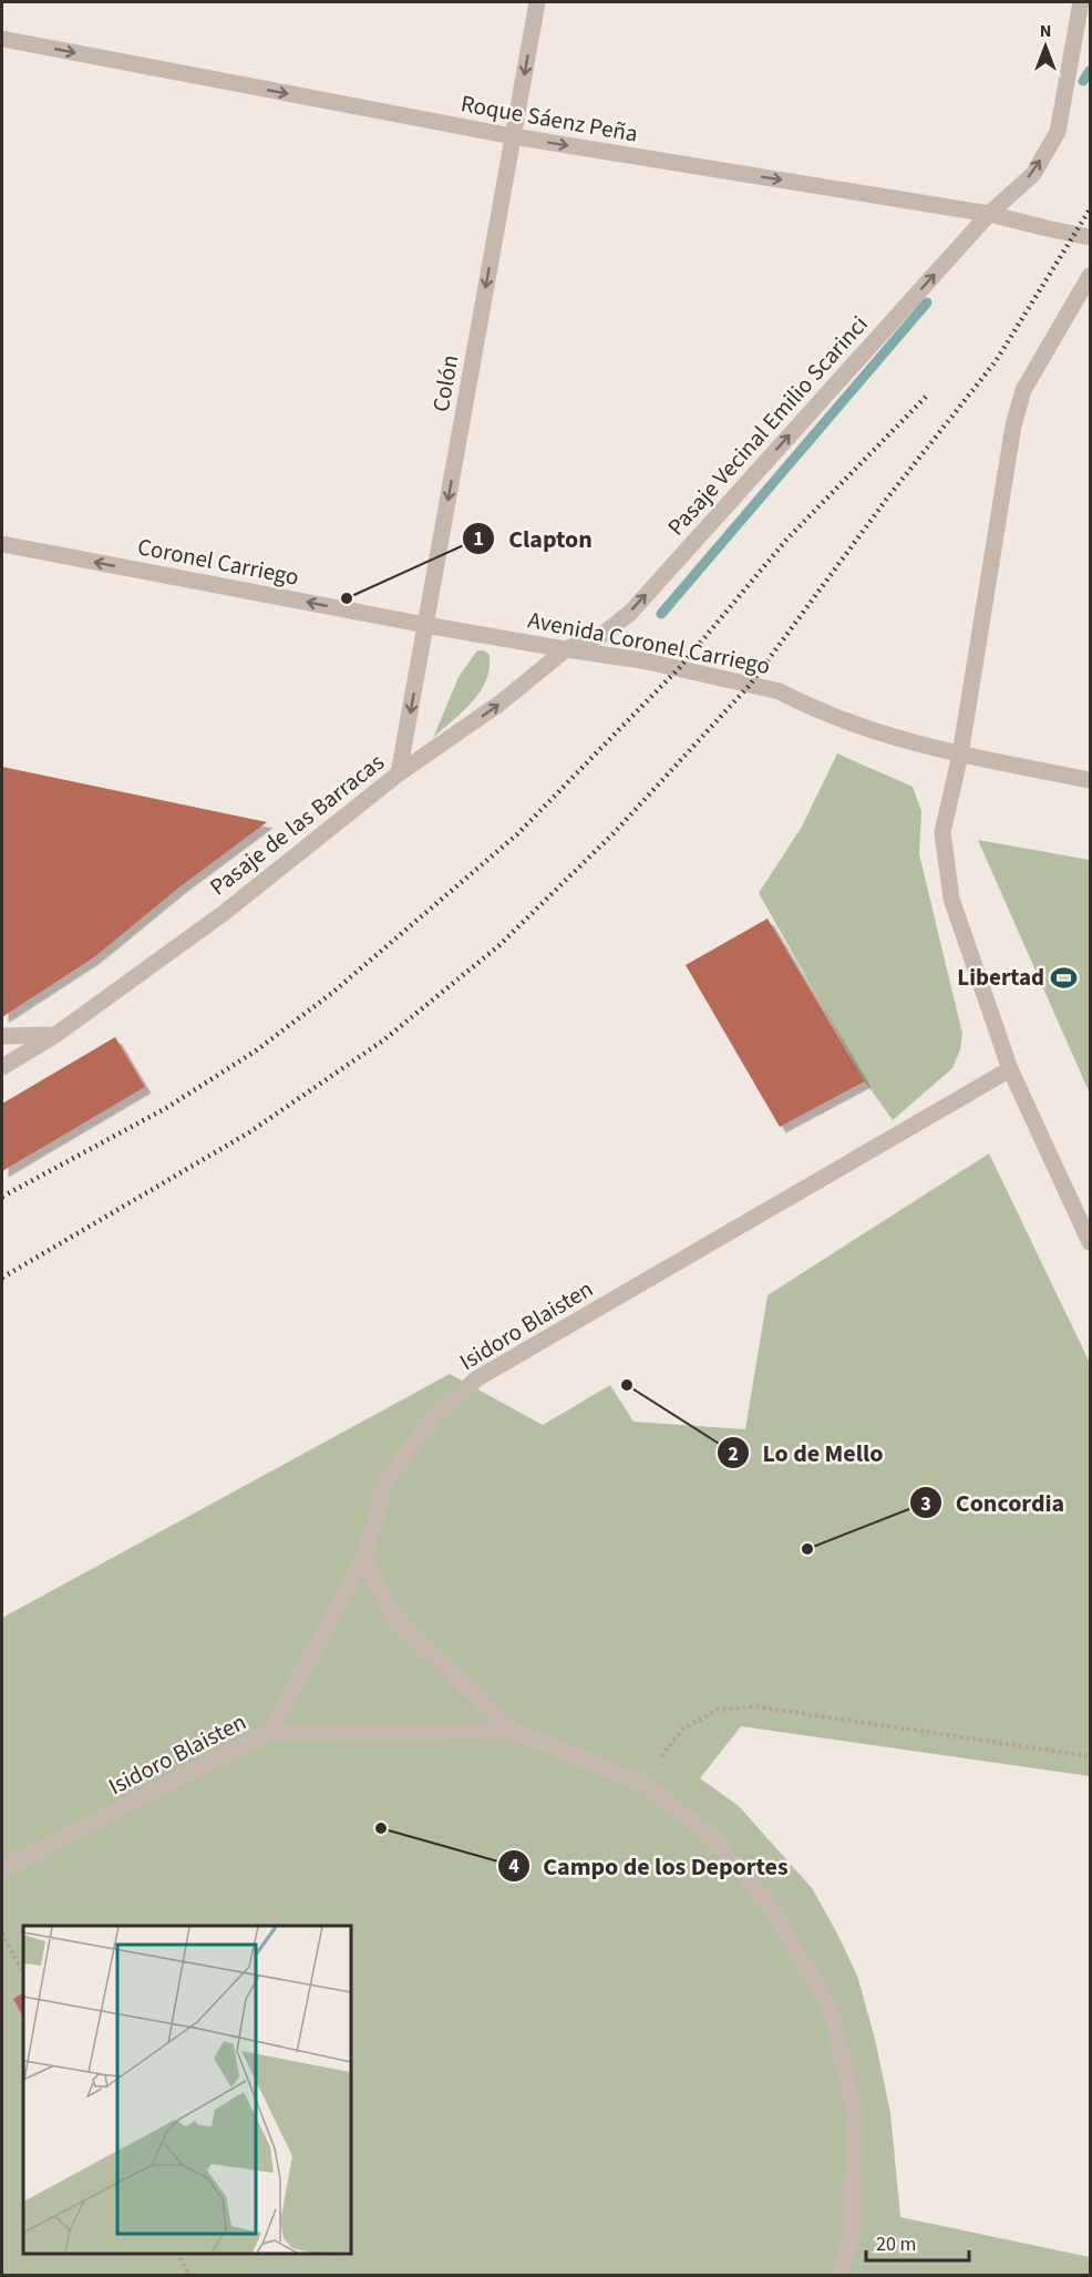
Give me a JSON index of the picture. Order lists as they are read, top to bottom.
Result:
{
  "streets": {
    "street": [
      "Roque Sáenz Peña",
      "Colón",
      "Pasaje Vecinal Emilio Scarinci",
      "Coronel Carriego",
      "Avenida Coronel Carriego",
      "Pasaje de las Barracas",
      "Isidoro Blaisten"
    ]
  },
  "crossings": [
    ["Roque Sáenz Peña", "Colón"],
    ["Roque Sáenz Peña", "Pasaje Vecinal Emilio Scarinci"],
    ["Colón", "Coronel Carriego"],
    ["Colón", "Avenida Coronel Carriego"],
    ["Colón", "Pasaje de las Barracas"],
    ["Pasaje Vecinal Emilio Scarinci", "Avenida Coronel Carriego"],
    ["Pasaje Vecinal Emilio Scarinci", "Pasaje de las Barracas"],
    ["Coronel Carriego", "Avenida Coronel Carriego"],
    ["Avenida Coronel Carriego", "Pasaje de las Barracas"]
  ],
  "one_way": [
    "Roque Sáenz Peña",
    "Colón",
    "Pasaje Vecinal Emilio Scarinci",
    "Coronel Carriego"
  ],
  "places": {
    "other": [
      "Clapton",
      "Lo de Mello",
      "Concordia",
      "Campo de los Deportes"
    ],
    "sports": ["Libertad"]
  },
  "scale_bar": "20 m",
  "north": "top"
}
